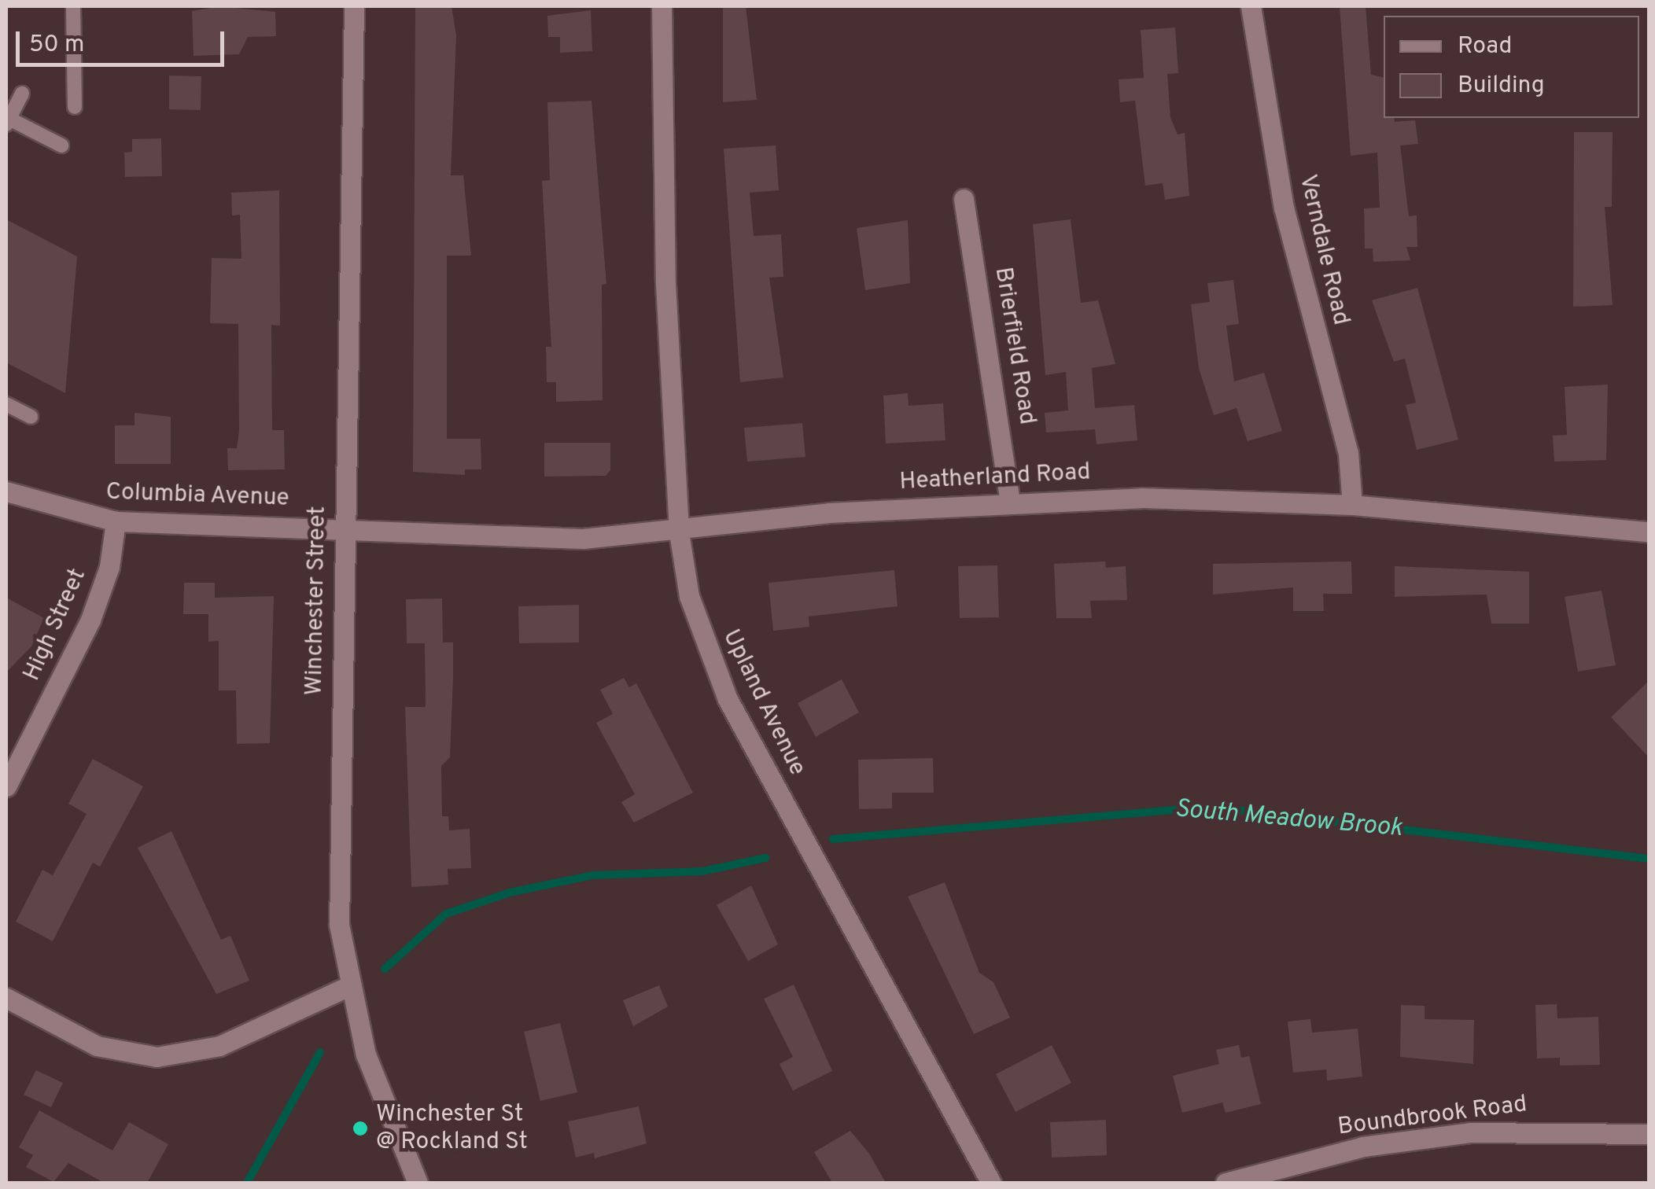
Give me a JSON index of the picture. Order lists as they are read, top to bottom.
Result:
{
  "streets": {
    "street": [
      "Verndale Road",
      "Brierfield Road",
      "Heatherland Road",
      "Columbia Avenue",
      "Winchester Street",
      "High Street",
      "Upland Avenue",
      "Boundbrook Road"
    ]
  },
  "crossings": [
    ["Verndale Road", "Heatherland Road"],
    ["Brierfield Road", "Heatherland Road"],
    ["Heatherland Road", "Columbia Avenue"],
    ["Heatherland Road", "Winchester Street"],
    ["Heatherland Road", "Upland Avenue"],
    ["Columbia Avenue", "Winchester Street"],
    ["Columbia Avenue", "High Street"]
  ],
  "water": ["South Meadow Brook"],
  "places": ["Winchester St @ Rockland St"],
  "legend": ["Road", "Building"],
  "scale_bar": "50 m"
}
